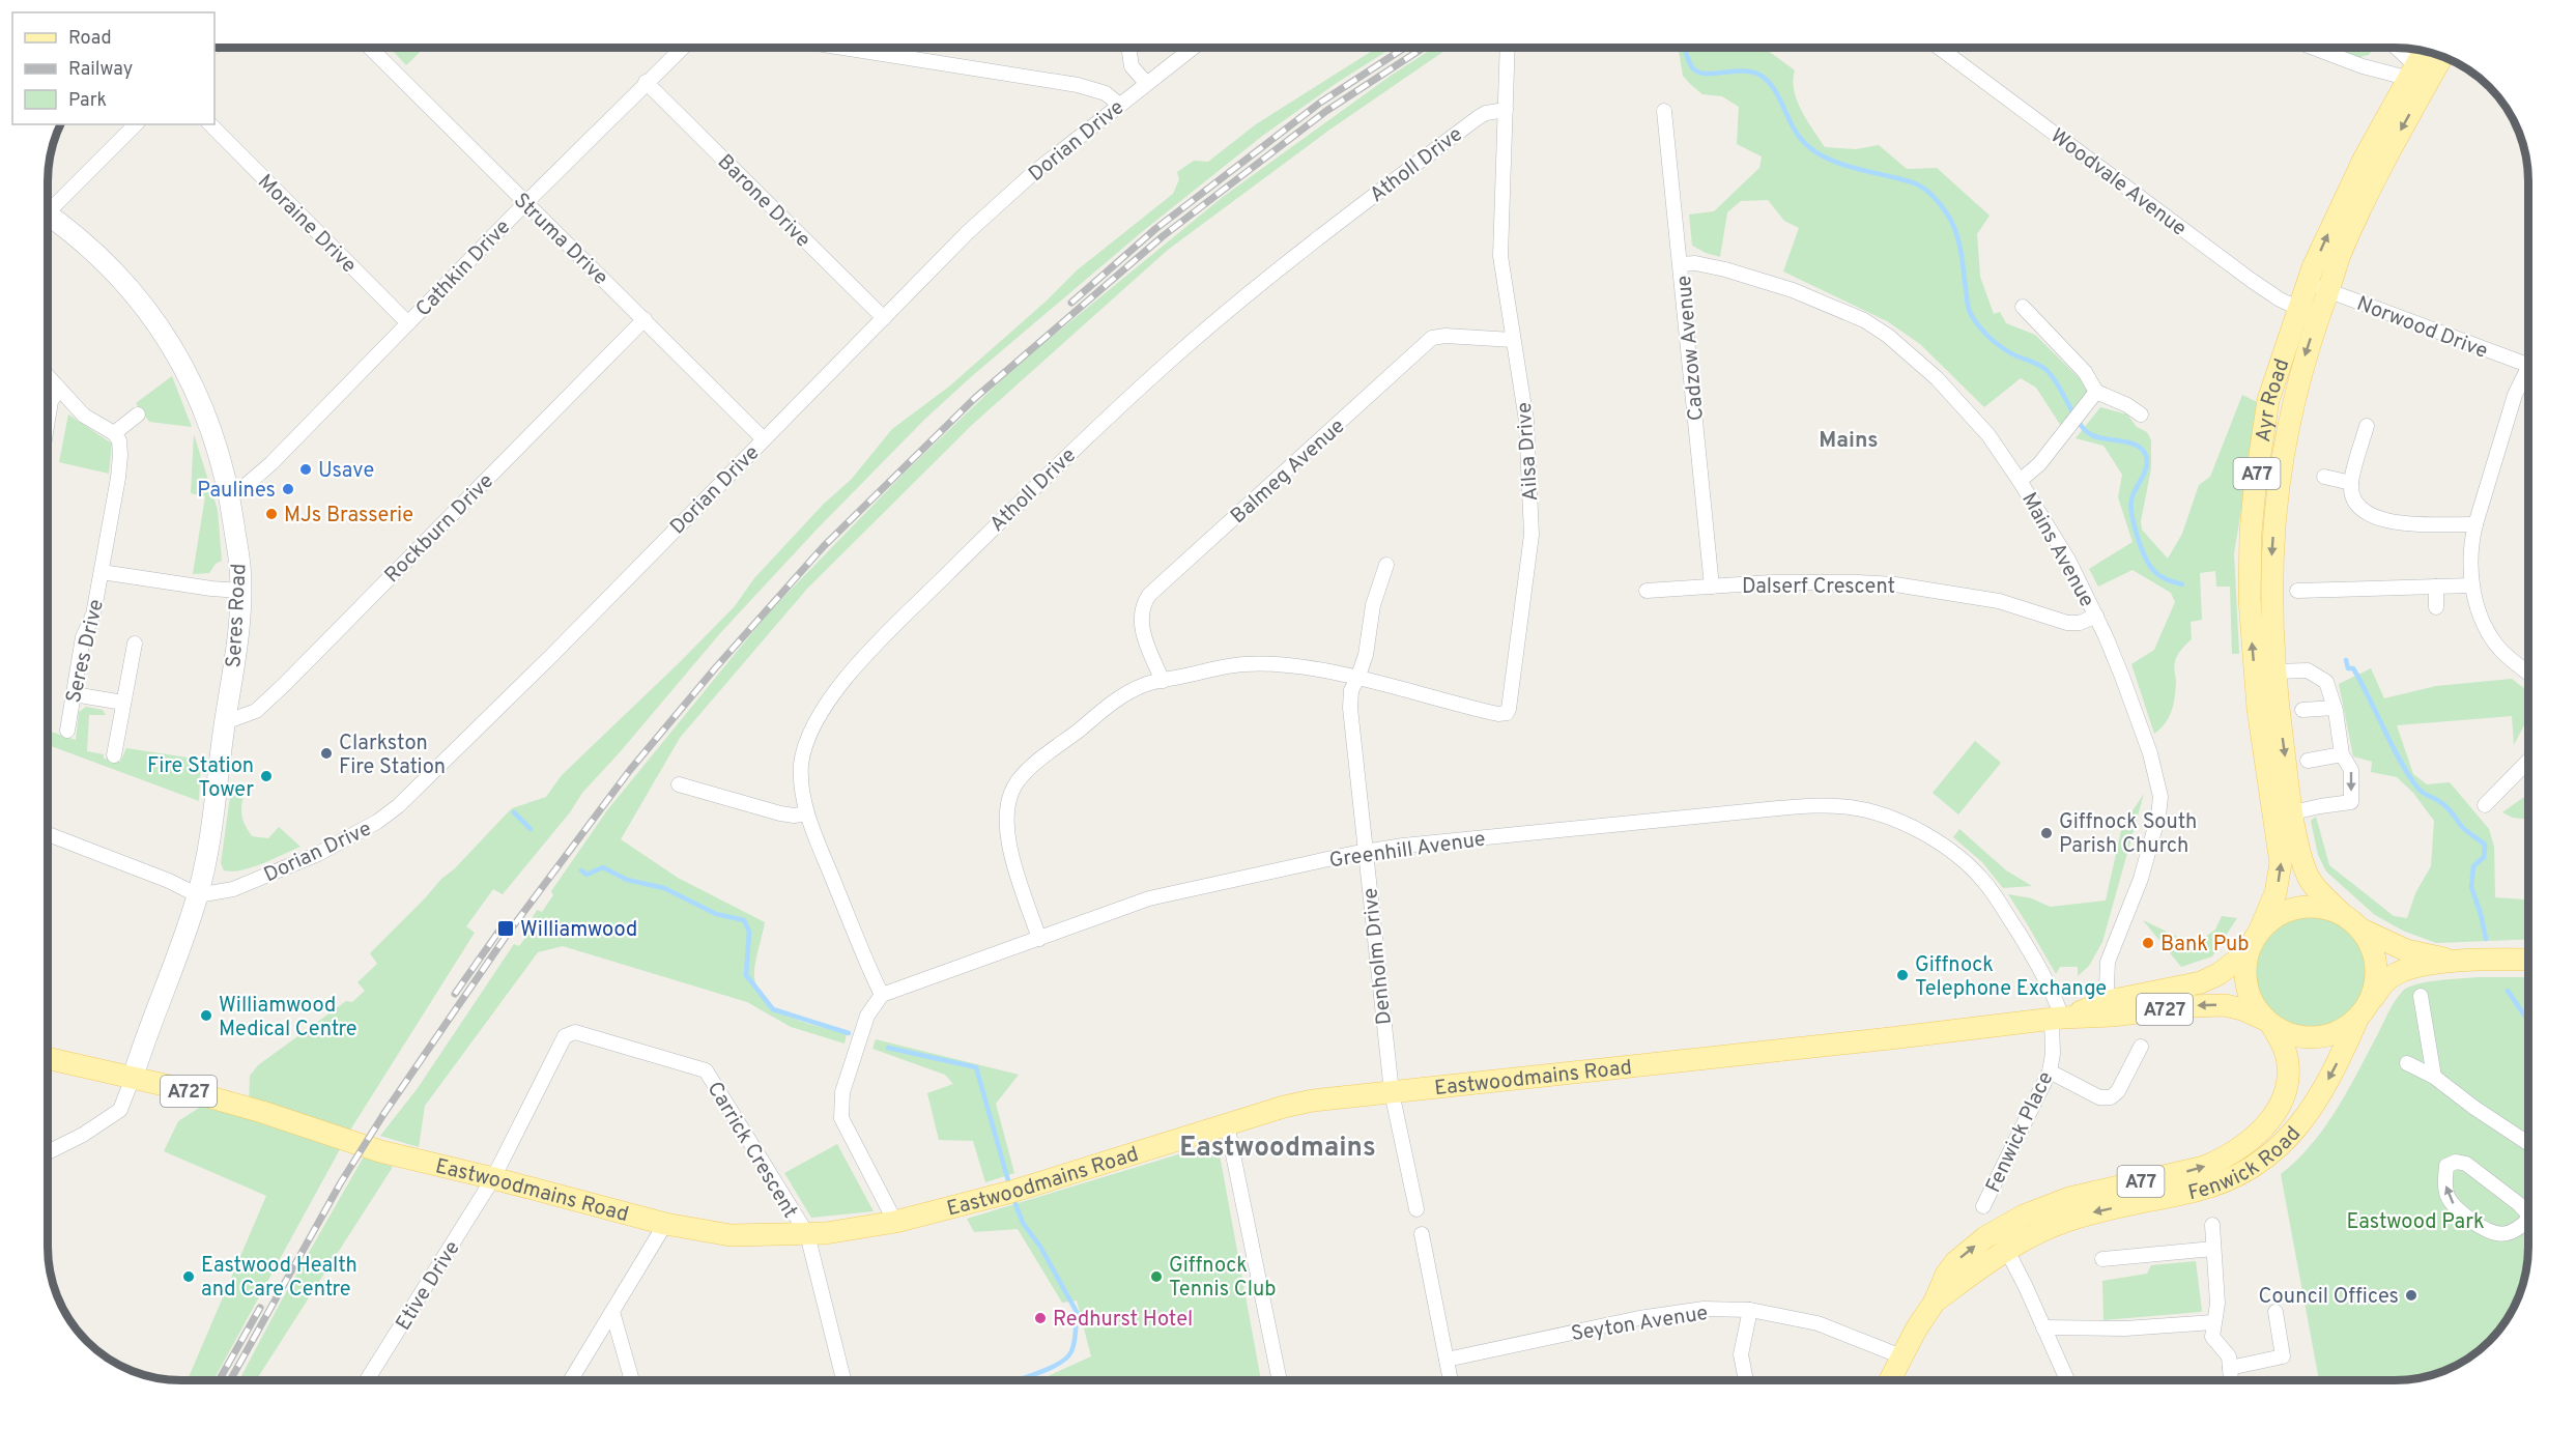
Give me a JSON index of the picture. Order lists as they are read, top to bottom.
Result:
{
  "streets": {
    "main road": [
      "Ayr Road",
      "A77",
      "A727",
      "Eastwoodmains Road",
      "Fenwick Road"
    ],
    "street": [
      "Dorian Drive",
      "Atholl Drive",
      "Woodvale Avenue",
      "Barone Drive",
      "Moraine Drive",
      "Struma Drive",
      "Cathkin Drive",
      "Norwood Drive",
      "Cadzow Avenue",
      "Ailsa Drive",
      "Balmeg Avenue",
      "Rockburn Drive",
      "Mains Avenue",
      "Dalserf Crescent",
      "Seres Road",
      "Seres Drive",
      "Greenhill Avenue",
      "Denholm Drive",
      "Fenwick Place",
      "Carrick Crescent",
      "Etive Drive",
      "Seyton Avenue"
    ]
  },
  "crossings": [
    ["Dorian Drive", "Barone Drive"],
    ["Dorian Drive", "Struma Drive"],
    ["Dorian Drive", "Seres Road"],
    ["Atholl Drive", "Ailsa Drive"],
    ["Atholl Drive", "Greenhill Avenue"],
    ["Woodvale Avenue", "Ayr Road"],
    ["Barone Drive", "Cathkin Drive"],
    ["Moraine Drive", "Cathkin Drive"],
    ["Struma Drive", "Cathkin Drive"],
    ["Struma Drive", "Rockburn Drive"],
    ["Cathkin Drive", "Seres Road"],
    ["Norwood Drive", "Ayr Road"],
    ["Cadzow Avenue", "Mains Avenue"],
    ["Cadzow Avenue", "Dalserf Crescent"],
    ["Ayr Road", "Eastwoodmains Road"],
    ["Ayr Road", "Fenwick Road"],
    ["Ailsa Drive", "Balmeg Avenue"],
    ["Ailsa Drive", "Denholm Drive"],
    ["Rockburn Drive", "Seres Road"],
    ["Mains Avenue", "Dalserf Crescent"],
    ["Mains Avenue", "Eastwoodmains Road"],
    ["Seres Road", "Seres Drive"],
    ["Seres Road", "Eastwoodmains Road"],
    ["Greenhill Avenue", "Denholm Drive"],
    ["Greenhill Avenue", "Eastwoodmains Road"],
    ["Greenhill Avenue", "Fenwick Place"],
    ["Denholm Drive", "Eastwoodmains Road"],
    ["Eastwoodmains Road", "Fenwick Place"],
    ["Eastwoodmains Road", "Carrick Crescent"],
    ["Eastwoodmains Road", "Fenwick Road"],
    ["Eastwoodmains Road", "Etive Drive"],
    ["Carrick Crescent", "Etive Drive"],
    ["Fenwick Road", "Seyton Avenue"]
  ],
  "districts": ["Mains", "Eastwoodmains"],
  "parks": ["Eastwood Park"],
  "places": {
    "other": [
      "Usave",
      "Paulines",
      "MJs Brasserie",
      "Clarkston Fire Station",
      "Fire Station Tower",
      "Giffnock South Parish Church",
      "Bank Pub",
      "Giffnock Telephone Exchange",
      "Williamwood Medical Centre",
      "Eastwood Health and Care Centre",
      "Giffnock Tennis Club",
      "Council Offices",
      "Redhurst Hotel"
    ],
    "transit": ["Williamwood"]
  },
  "legend": ["Road", "Railway", "Park"]
}
